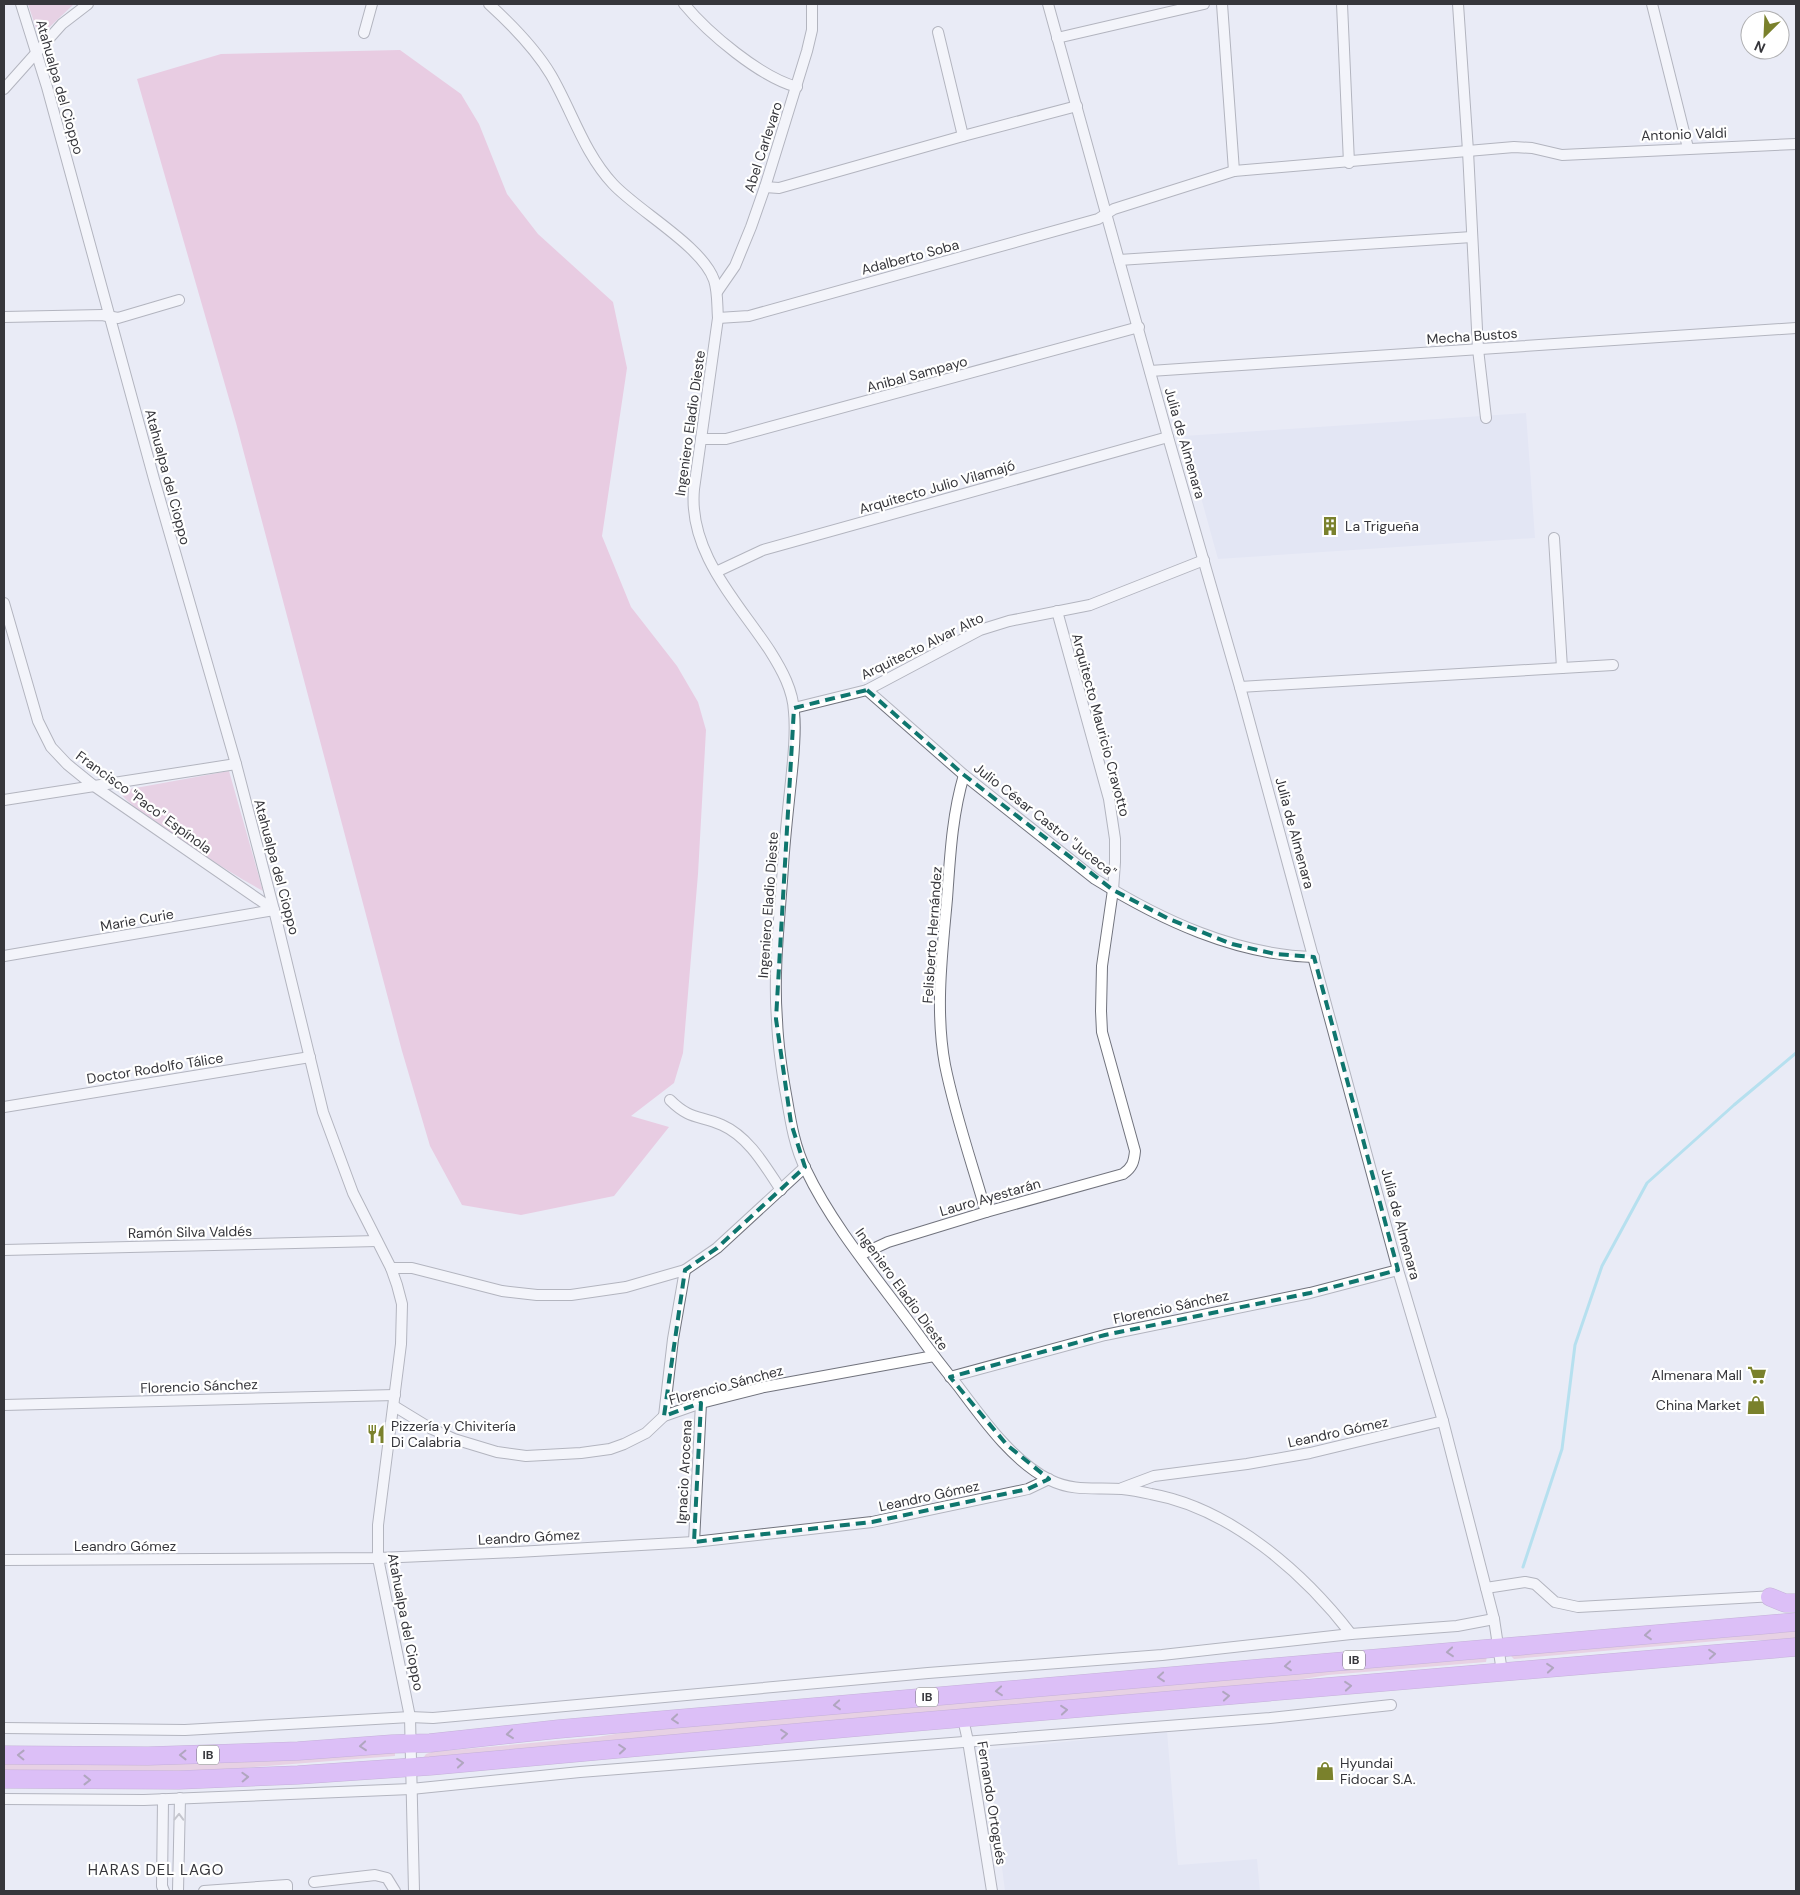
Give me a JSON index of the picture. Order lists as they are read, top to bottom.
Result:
{
  "streets": {
    "highway": ["IB"],
    "street": [
      "Atahualpa del Cioppo",
      "Antonio Valdi",
      "Abel Carlevaro",
      "Adalberto Soba",
      "Mecha Bustos",
      "Anibal Sampayo",
      "Ingeniero Eladio Dieste",
      "Julia de Almenara",
      "Arquitecto Julio Vilamajó",
      "Arquitecto Alvar Alto",
      "Arquitecto Mauricio Cravotto",
      "Francisco \"Paco\" Espínola",
      "Julio César Castro \"Juceca\"",
      "Marie Curie",
      "Felisberto Hernández",
      "Doctor Rodolfo Tálice",
      "Lauro Ayestarán",
      "Ramón Silva Valdés",
      "Florencio Sánchez",
      "Leandro Gómez",
      "Ignacio Arocena",
      "Fernando Ortogués"
    ]
  },
  "crossings": [
    ["Atahualpa del Cioppo", "Francisco \"Paco\" Espínola"],
    ["Atahualpa del Cioppo", "Marie Curie"],
    ["Atahualpa del Cioppo", "Doctor Rodolfo Tálice"],
    ["Atahualpa del Cioppo", "Ramón Silva Valdés"],
    ["Atahualpa del Cioppo", "Florencio Sánchez"],
    ["Atahualpa del Cioppo", "Leandro Gómez"],
    ["Atahualpa del Cioppo", "IB"],
    ["Antonio Valdi", "Adalberto Soba"],
    ["Abel Carlevaro", "Ingeniero Eladio Dieste"],
    ["Adalberto Soba", "Ingeniero Eladio Dieste"],
    ["Adalberto Soba", "Julia de Almenara"],
    ["Mecha Bustos", "Julia de Almenara"],
    ["Anibal Sampayo", "Ingeniero Eladio Dieste"],
    ["Anibal Sampayo", "Julia de Almenara"],
    ["Ingeniero Eladio Dieste", "Arquitecto Julio Vilamajó"],
    ["Ingeniero Eladio Dieste", "Arquitecto Alvar Alto"],
    ["Ingeniero Eladio Dieste", "Lauro Ayestarán"],
    ["Ingeniero Eladio Dieste", "Florencio Sánchez"],
    ["Ingeniero Eladio Dieste", "Leandro Gómez"],
    ["Julia de Almenara", "Arquitecto Julio Vilamajó"],
    ["Julia de Almenara", "Arquitecto Alvar Alto"],
    ["Julia de Almenara", "Julio César Castro \"Juceca\""],
    ["Julia de Almenara", "Florencio Sánchez"],
    ["Julia de Almenara", "Leandro Gómez"],
    ["Julia de Almenara", "IB"],
    ["Arquitecto Alvar Alto", "Arquitecto Mauricio Cravotto"],
    ["Arquitecto Alvar Alto", "Julio César Castro \"Juceca\""],
    ["Arquitecto Mauricio Cravotto", "Julio César Castro \"Juceca\""],
    ["Arquitecto Mauricio Cravotto", "Lauro Ayestarán"],
    ["Francisco \"Paco\" Espínola", "Marie Curie"],
    ["Julio César Castro \"Juceca\"", "Felisberto Hernández"],
    ["Felisberto Hernández", "Lauro Ayestarán"],
    ["Florencio Sánchez", "Ignacio Arocena"],
    ["Leandro Gómez", "Ignacio Arocena"],
    ["IB", "Fernando Ortogués"]
  ],
  "districts": ["HARAS DEL LAGO"],
  "places": {
    "building": ["La Trigueña"],
    "supermarket": ["Almenara Mall"],
    "shop": ["China Market", "Hyundai Fidocar S.A."],
    "restaurant": ["Pizzería y Chivitería Di Calabria"]
  },
  "north": "bottom left"
}
